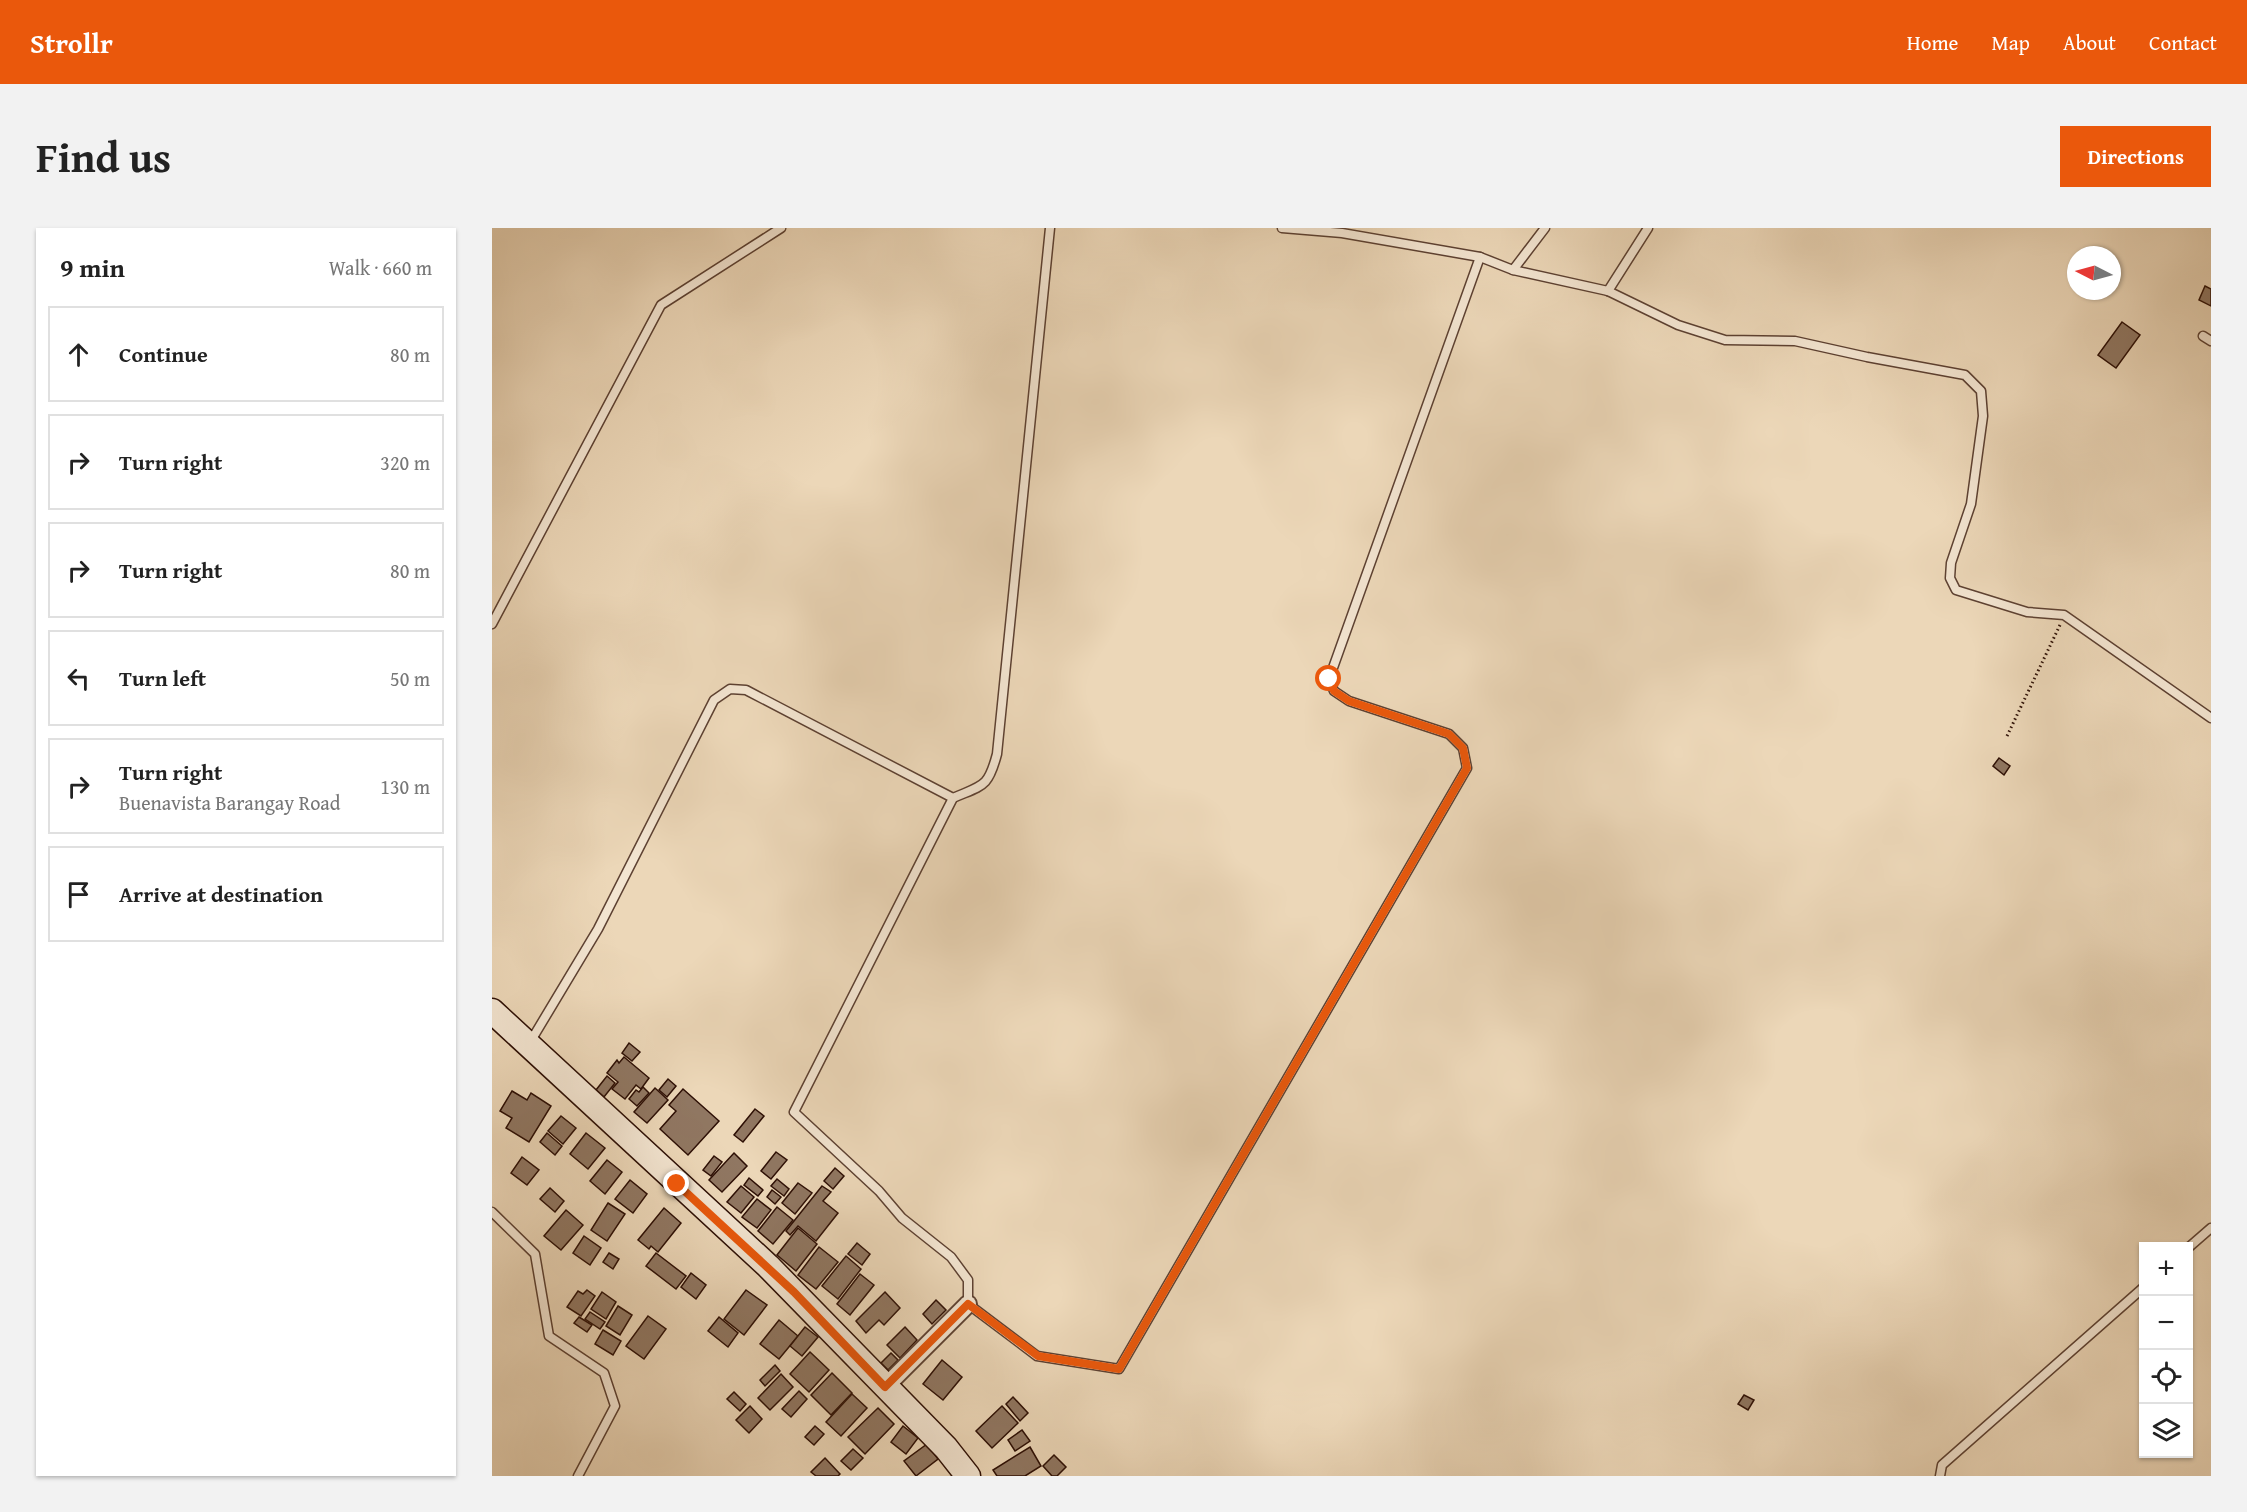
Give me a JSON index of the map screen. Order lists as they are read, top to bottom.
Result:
{
  "north": "left",
  "page": {
    "header": "Strollr",
    "nav": [
      "Home",
      "Map",
      "About",
      "Contact"
    ],
    "title": "Find us",
    "buttons": "Directions",
    "heading": ["9 min", "Walk · 660 m"],
    "list": [
      ["Continue", "80 m"],
      ["Turn right", "320 m"],
      ["Turn right", "80 m"],
      ["Turn left", "50 m"],
      ["Turn right", "Buenavista Barangay Road", "130 m"],
      "Arrive at destination"
    ],
    "map_buttons": ["+", "−"]
  }
}
